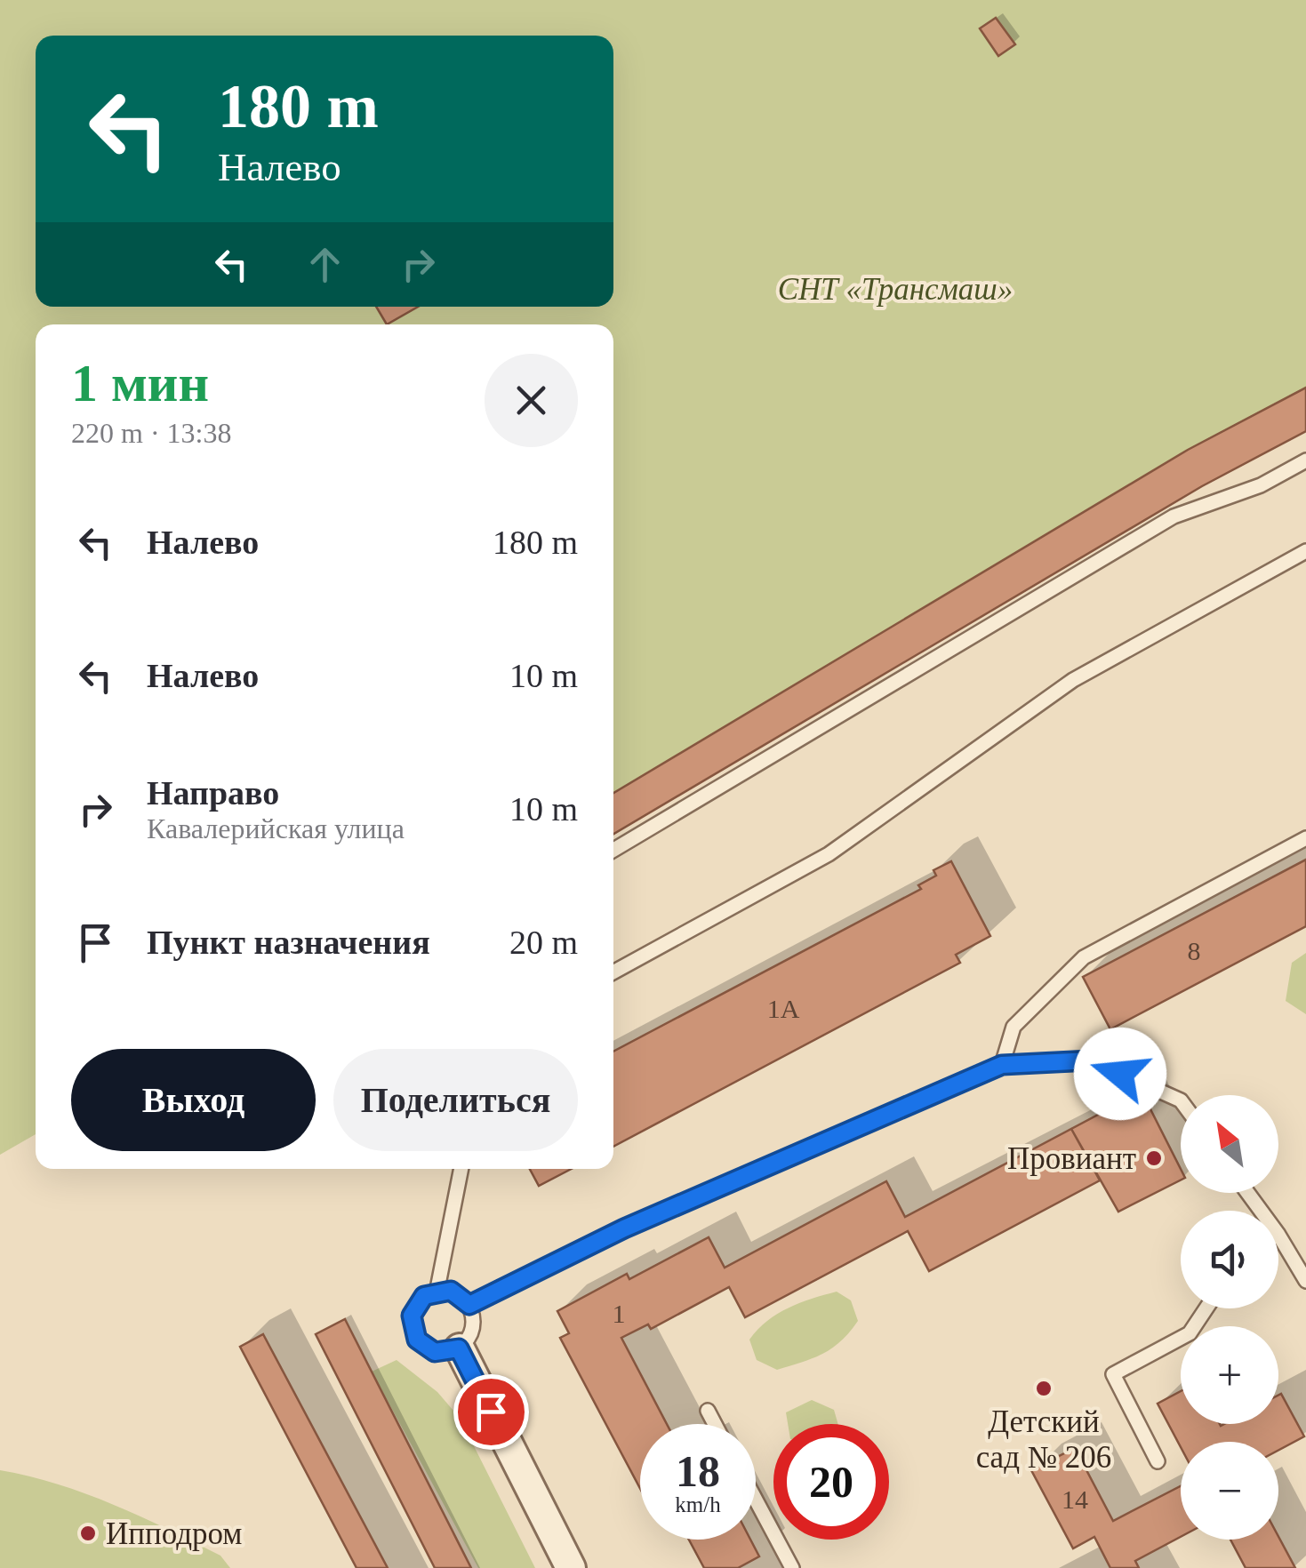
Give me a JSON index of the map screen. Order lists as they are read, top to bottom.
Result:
{
  "parks": ["СНТ «Трансмаш»"],
  "places": ["Провиант", "Детский сад № 206", "Ипподром"],
  "house_numbers": [
    "8",
    "1А",
    "1",
    "14"
  ],
  "north": "top left",
  "page": {
    "turn": ["180 m", "Налево"],
    "heading": ["1 мин", "220 m · 13:38"],
    "list": [
      {
        "name": "Налево",
        "value": "180 m"
      },
      {
        "name": "Налево",
        "value": "10 m"
      },
      {
        "name": "Направо",
        "note": "Кавалерийская улица",
        "value": "10 m"
      },
      {
        "name": "Пункт назначения",
        "value": "20 m"
      }
    ],
    "buttons": ["Выход", "Поделиться"],
    "map_buttons": ["+", "−"],
    "speed": "18 km/h",
    "limit": "20"
  }
}
